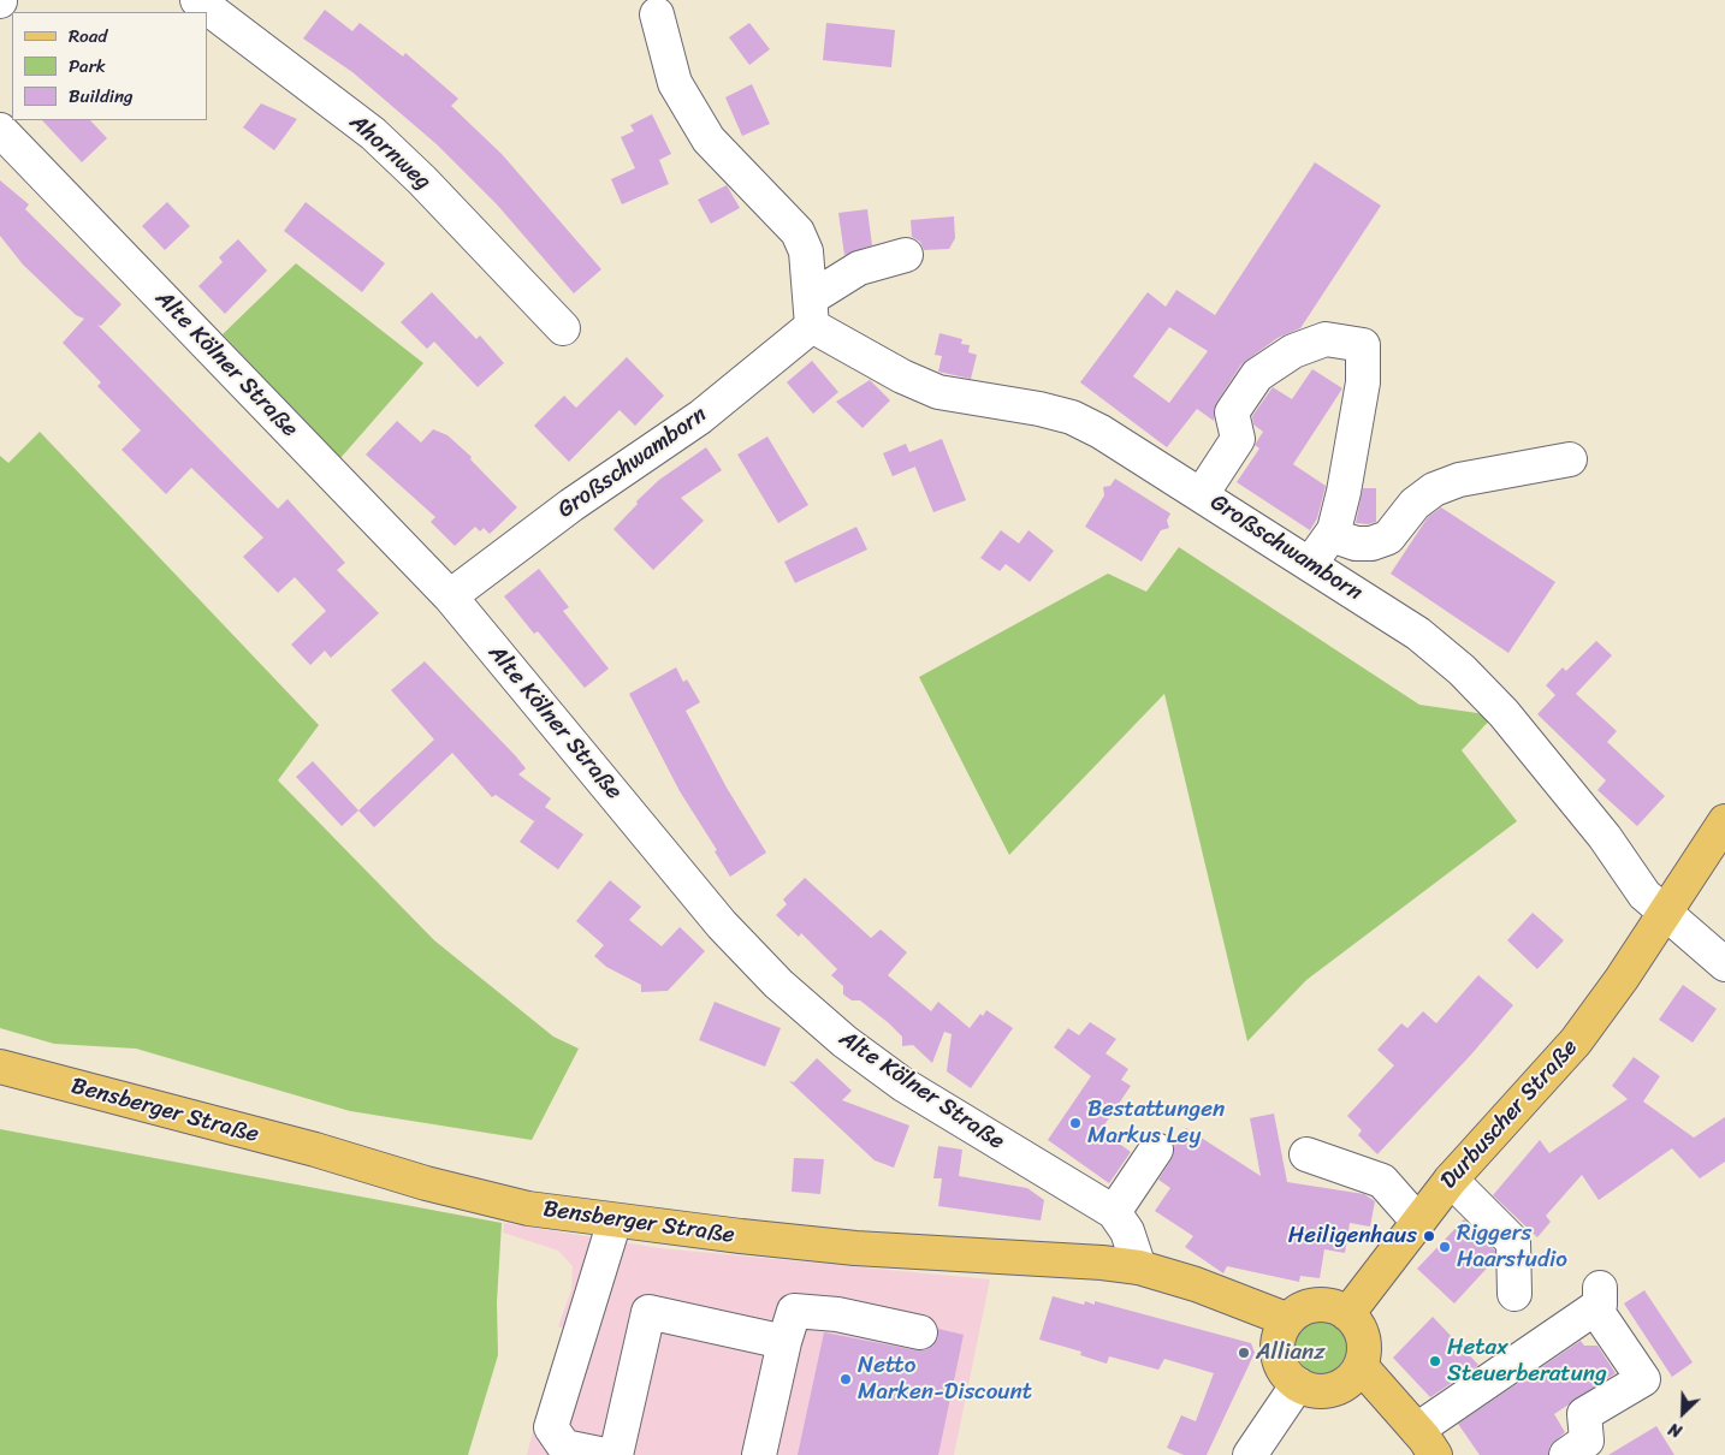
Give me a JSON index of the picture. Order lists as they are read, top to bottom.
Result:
{
  "streets": {
    "main road": ["Bensberger Straße", "Durbuscher Straße"],
    "street": ["Ahornweg", "Alte Kölner Straße", "Großschwamborn"]
  },
  "crossings": [
    ["Alte Kölner Straße", "Großschwamborn"],
    ["Alte Kölner Straße", "Bensberger Straße"],
    ["Großschwamborn", "Durbuscher Straße"],
    ["Bensberger Straße", "Durbuscher Straße"]
  ],
  "places": [
    "Bestattungen Markus Ley",
    "Heiligenhaus",
    "Riggers Haarstudio",
    "Allianz",
    "Hetax Steuerberatung",
    "Netto Marken-Discount"
  ],
  "legend": ["Road", "Park", "Building"],
  "north": "bottom left"
}
